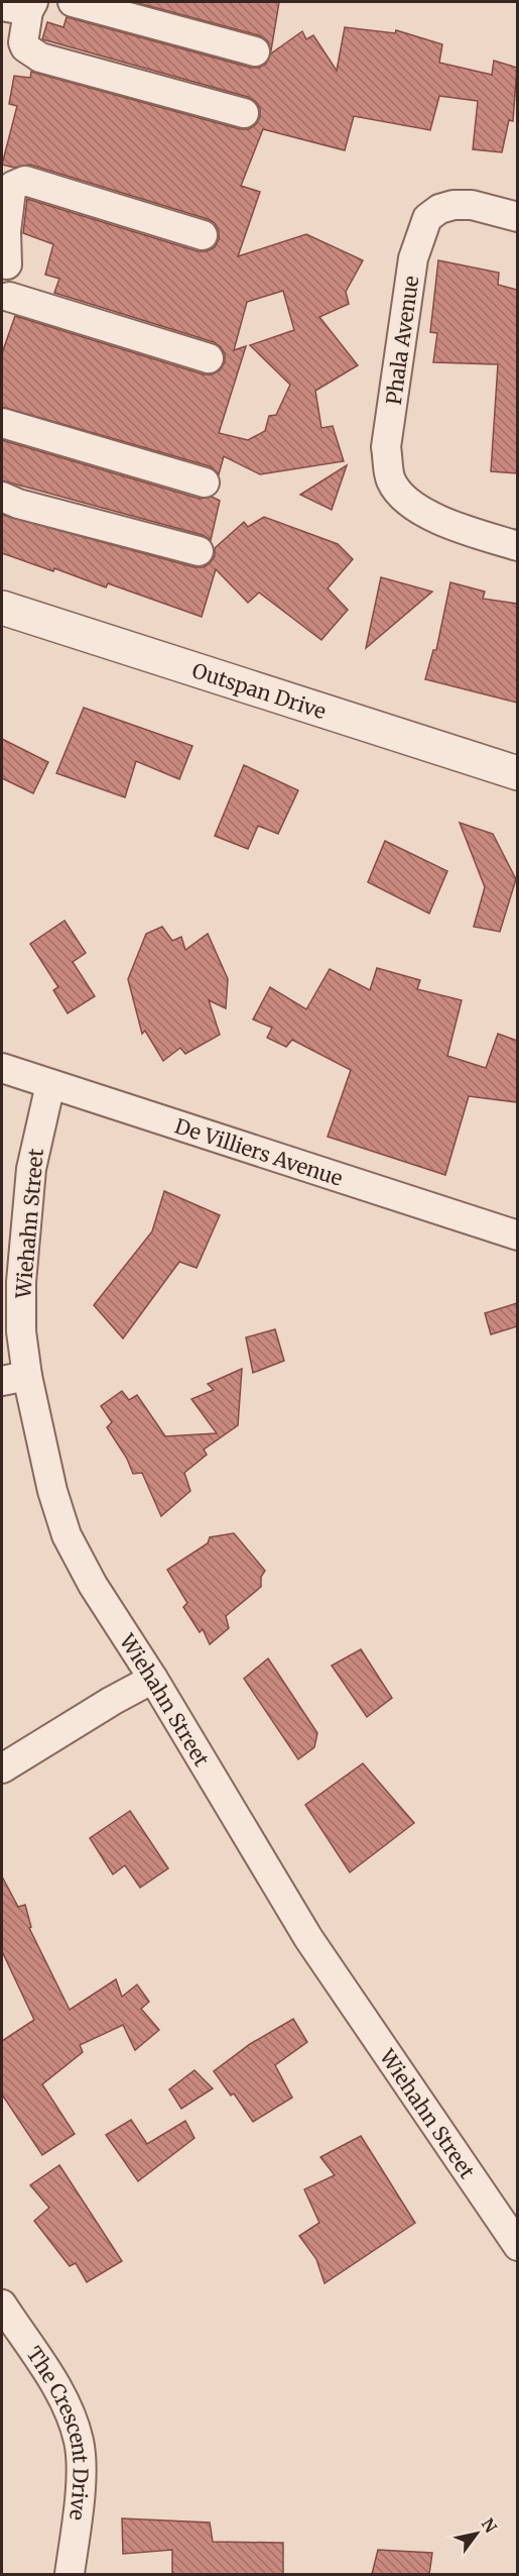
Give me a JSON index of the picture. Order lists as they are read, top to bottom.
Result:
{
  "streets": {
    "street": [
      "Phala Avenue",
      "Outspan Drive",
      "De Villiers Avenue",
      "Wiehahn Street",
      "The Crescent Drive"
    ]
  },
  "crossings": [
    ["De Villiers Avenue", "Wiehahn Street"]
  ],
  "north": "top right"
}
